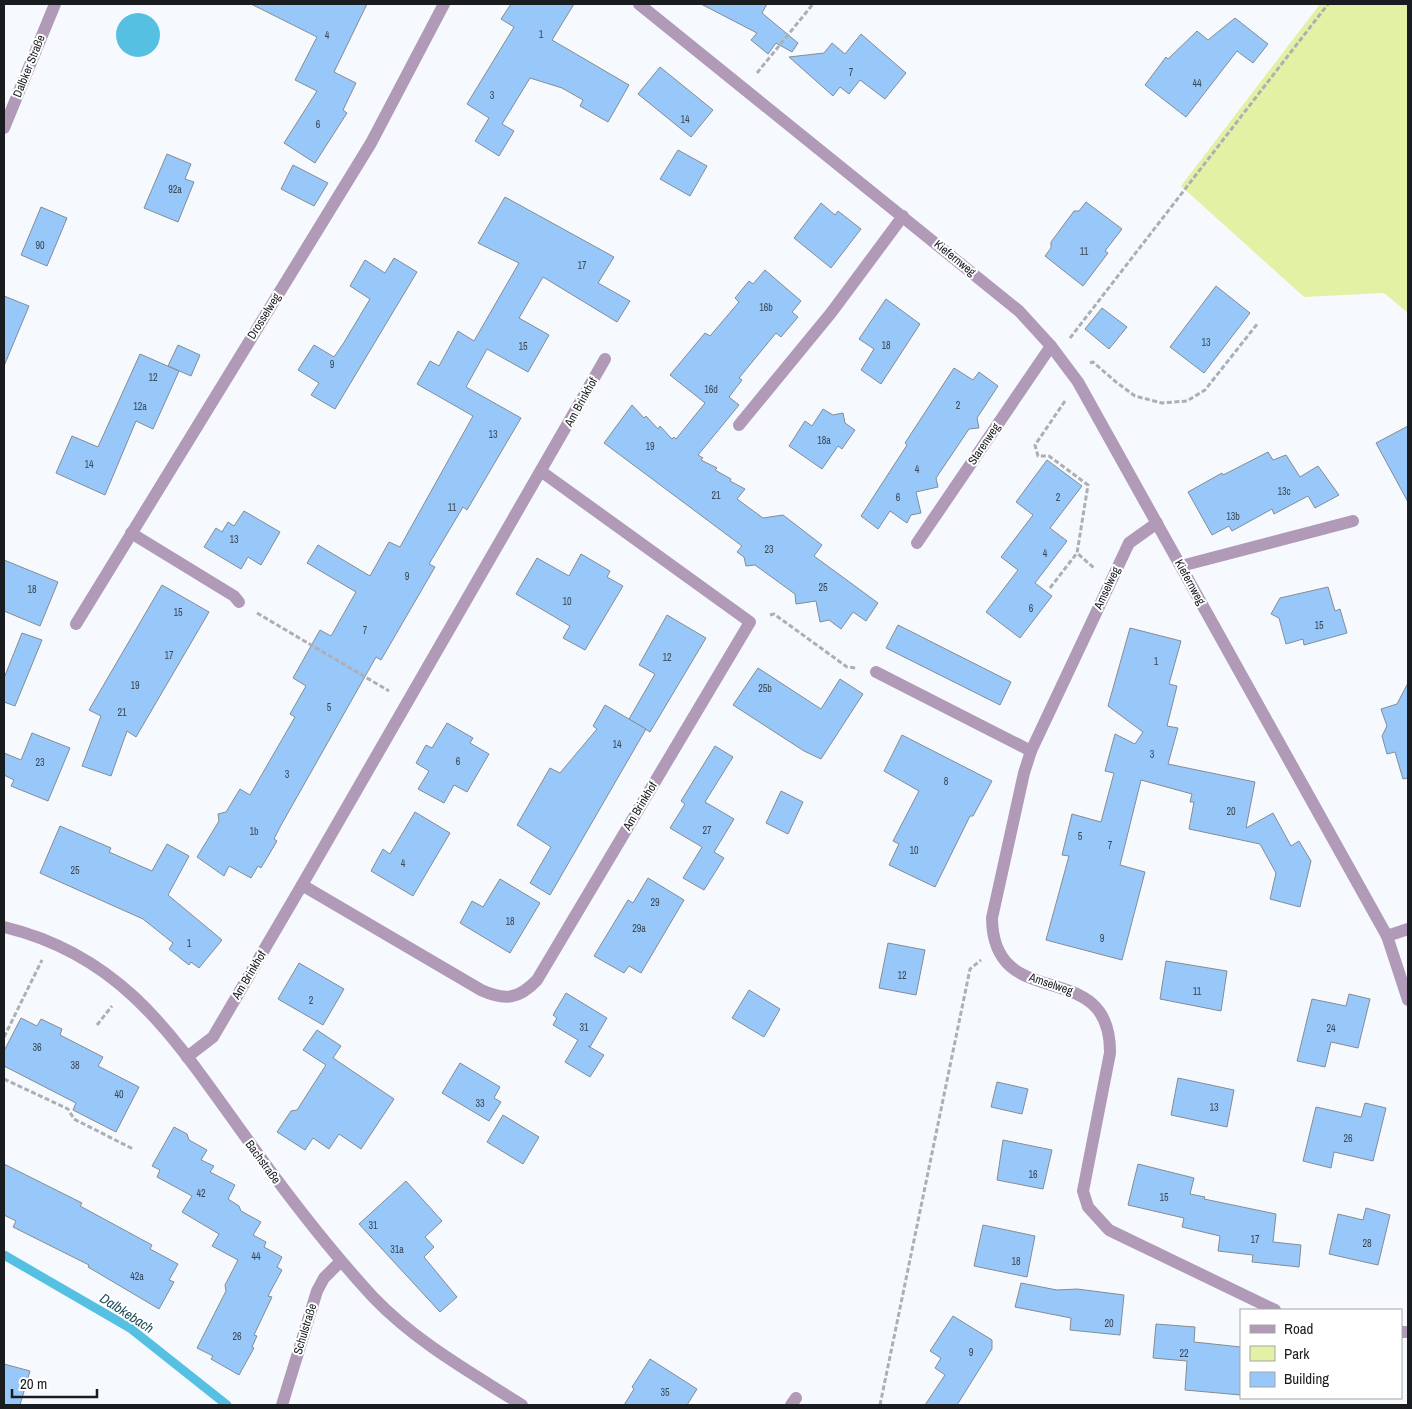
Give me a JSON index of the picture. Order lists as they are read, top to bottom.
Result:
{
  "streets": {
    "street": [
      "Dalbker Straße",
      "Kiefernweg",
      "Drosselweg",
      "Am Brinkhof",
      "Starenweg",
      "Amselweg",
      "Bachstraße",
      "Schulstraße"
    ]
  },
  "crossings": [
    ["Kiefernweg", "Starenweg"],
    ["Kiefernweg", "Amselweg"],
    ["Am Brinkhof", "Bachstraße"],
    ["Bachstraße", "Schulstraße"]
  ],
  "water": ["Dalbkebach"],
  "house_numbers": [
    "1",
    "4",
    "7",
    "44",
    "3",
    "14",
    "6",
    "92a",
    "90",
    "11",
    "17",
    "16b",
    "13",
    "18",
    "15",
    "9",
    "12",
    "16d",
    "2",
    "12a",
    "13",
    "18a",
    "19",
    "14",
    "4",
    "13c",
    "21",
    "6",
    "2",
    "11",
    "13b",
    "13",
    "23",
    "4",
    "9",
    "25",
    "18",
    "10",
    "6",
    "15",
    "15",
    "7",
    "17",
    "12",
    "1",
    "19",
    "25b",
    "5",
    "21",
    "14",
    "3",
    "6",
    "23",
    "3",
    "8",
    "20",
    "27",
    "1b",
    "5",
    "7",
    "10",
    "4",
    "25",
    "29",
    "18",
    "29a",
    "9",
    "1",
    "12",
    "11",
    "2",
    "31",
    "24",
    "36",
    "38",
    "40",
    "33",
    "13",
    "26",
    "16",
    "42",
    "15",
    "31",
    "17",
    "28",
    "31a",
    "44",
    "18",
    "42a",
    "20",
    "26",
    "9",
    "22",
    "35"
  ],
  "legend": ["Road", "Park", "Building"],
  "scale_bar": "20 m"
}
